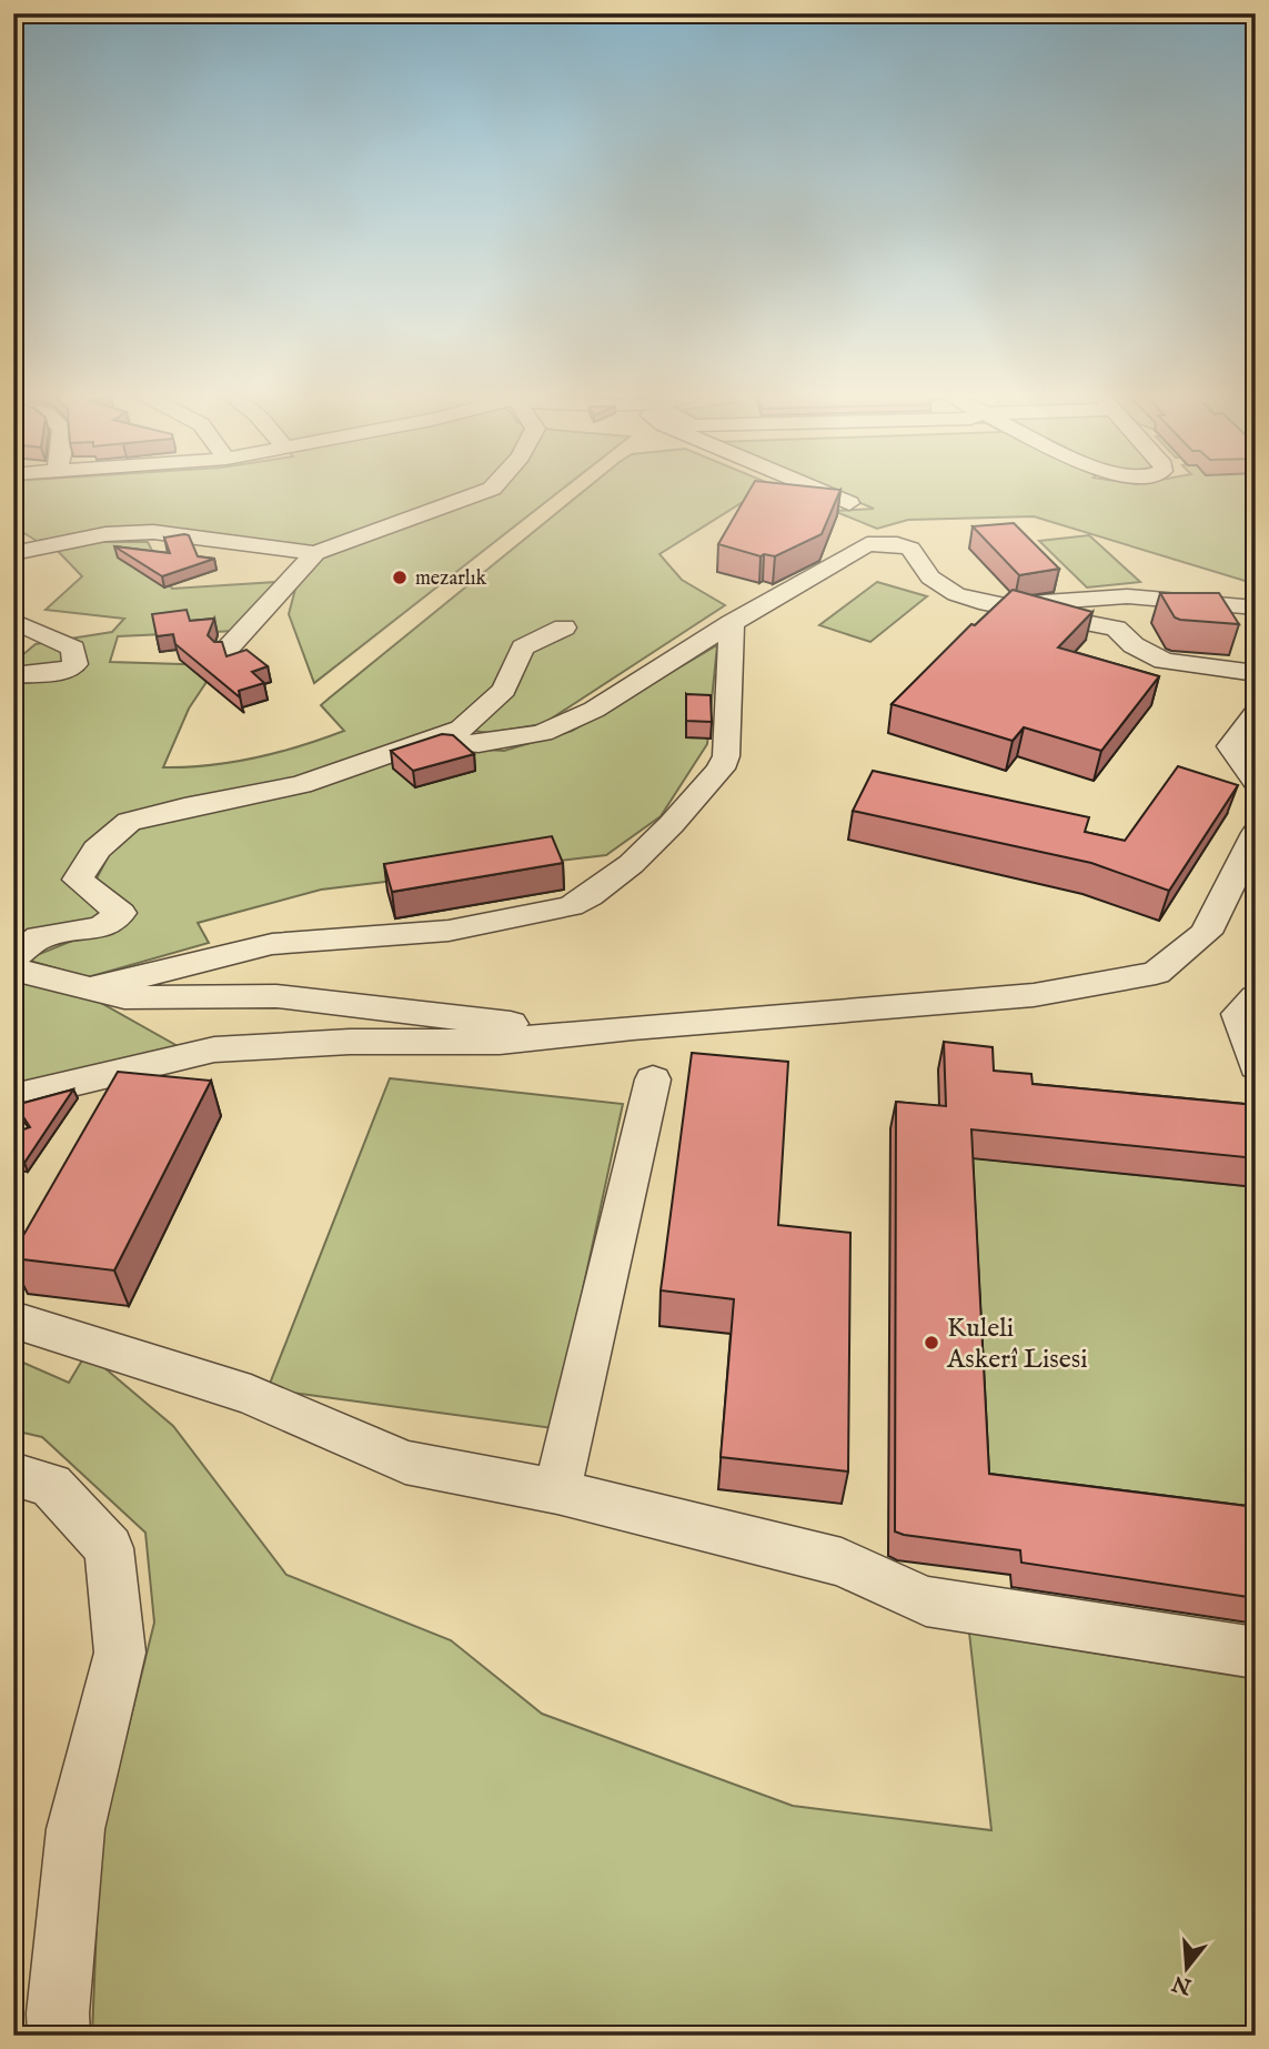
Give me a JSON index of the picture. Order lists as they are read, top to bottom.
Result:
{
  "places": ["mezarlık", "Kuleli Askerî Lisesi"],
  "north": "bottom"
}
